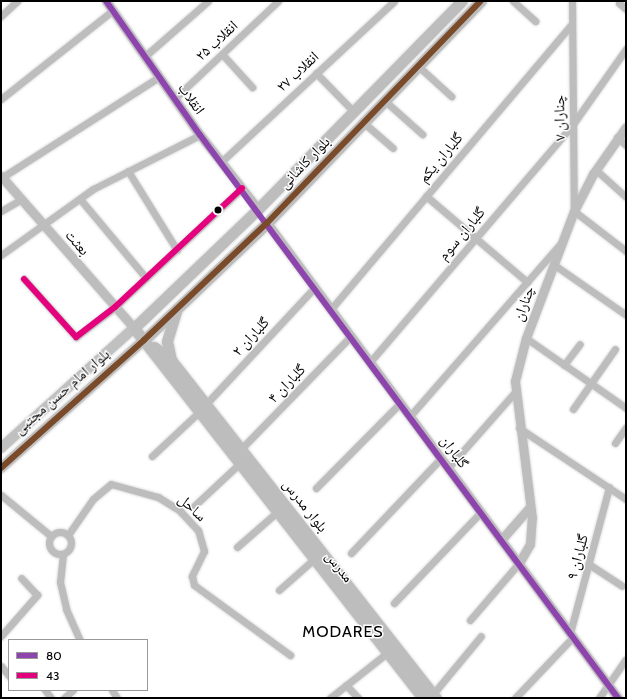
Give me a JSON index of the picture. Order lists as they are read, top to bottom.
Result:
{
  "streets": {
    "main road": [
      "بلوار کاشانی",
      "بلوار امام حسن مجتبی",
      "بلوار مدرس",
      "مدرس"
    ],
    "street": [
      "انقلاب ۲۵",
      "انقلاب ۲۷",
      "انقلاب",
      "چناران ۷",
      "گلباران یکم",
      "گلباران سوم",
      "بعثت",
      "چناران",
      "گلباران ۲",
      "گلباران ۴",
      "گلباران",
      "ساحل",
      "۹ گلباران"
    ]
  },
  "crossings": [
    ["انقلاب ۲۵", "انقلاب"],
    ["انقلاب ۲۷", "انقلاب"],
    ["انقلاب", "بلوار کاشانی"],
    ["چناران ۷", "گلباران یکم"],
    ["چناران ۷", "گلباران سوم"],
    ["چناران ۷", "چناران"],
    ["گلباران یکم", "گلباران"],
    ["بلوار کاشانی", "بعثت"],
    ["بلوار کاشانی", "بلوار امام حسن مجتبی"],
    ["بلوار کاشانی", "گلباران"],
    ["بلوار کاشانی", "بلوار مدرس"],
    ["بلوار کاشانی", "مدرس"],
    ["گلباران سوم", "گلباران"],
    ["بعثت", "بلوار امام حسن مجتبی"],
    ["چناران", "گلباران"],
    ["گلباران ۲", "گلباران"],
    ["گلباران ۲", "بلوار مدرس"],
    ["گلباران ۲", "مدرس"],
    ["گلباران ۴", "گلباران"],
    ["گلباران ۴", "بلوار مدرس"],
    ["بلوار امام حسن مجتبی", "بلوار مدرس"],
    ["بلوار امام حسن مجتبی", "مدرس"],
    ["گلباران", "۹ گلباران"],
    ["بلوار مدرس", "مدرس"]
  ],
  "districts": ["MODARES"],
  "lines": ["transit line 80", "transit line 43"],
  "legend": ["80", "43"]
}
